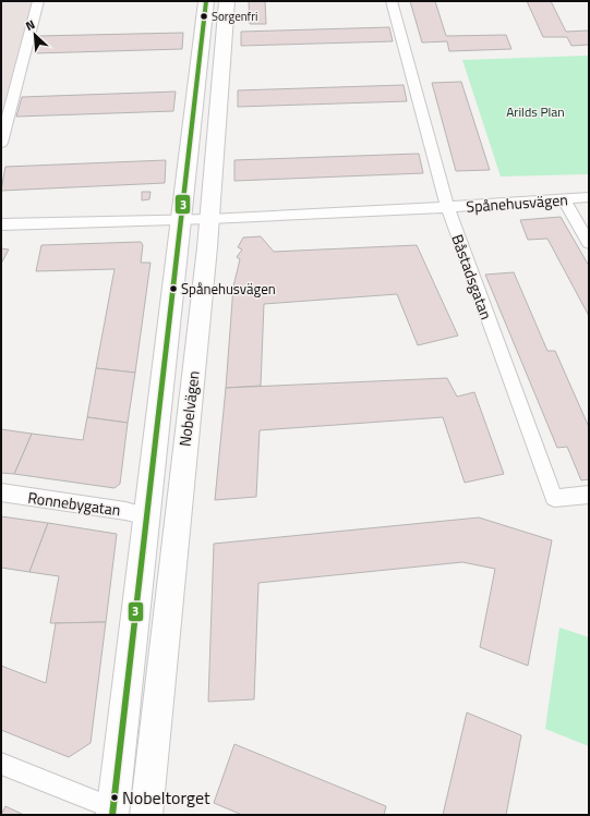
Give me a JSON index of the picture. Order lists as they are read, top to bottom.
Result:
{
  "streets": {
    "main road": ["Nobelvägen"],
    "street": ["Spånehusvägen", "Båstadsgatan", "Ronnebygatan"]
  },
  "crossings": [
    ["Spånehusvägen", "Båstadsgatan"],
    ["Spånehusvägen", "Nobelvägen"],
    ["Nobelvägen", "Ronnebygatan"]
  ],
  "parks": ["Arilds Plan"],
  "places": ["Sorgenfri", "Spånehusvägen", "Nobeltorget"],
  "lines": ["transit line 3"],
  "north": "top left"
}
